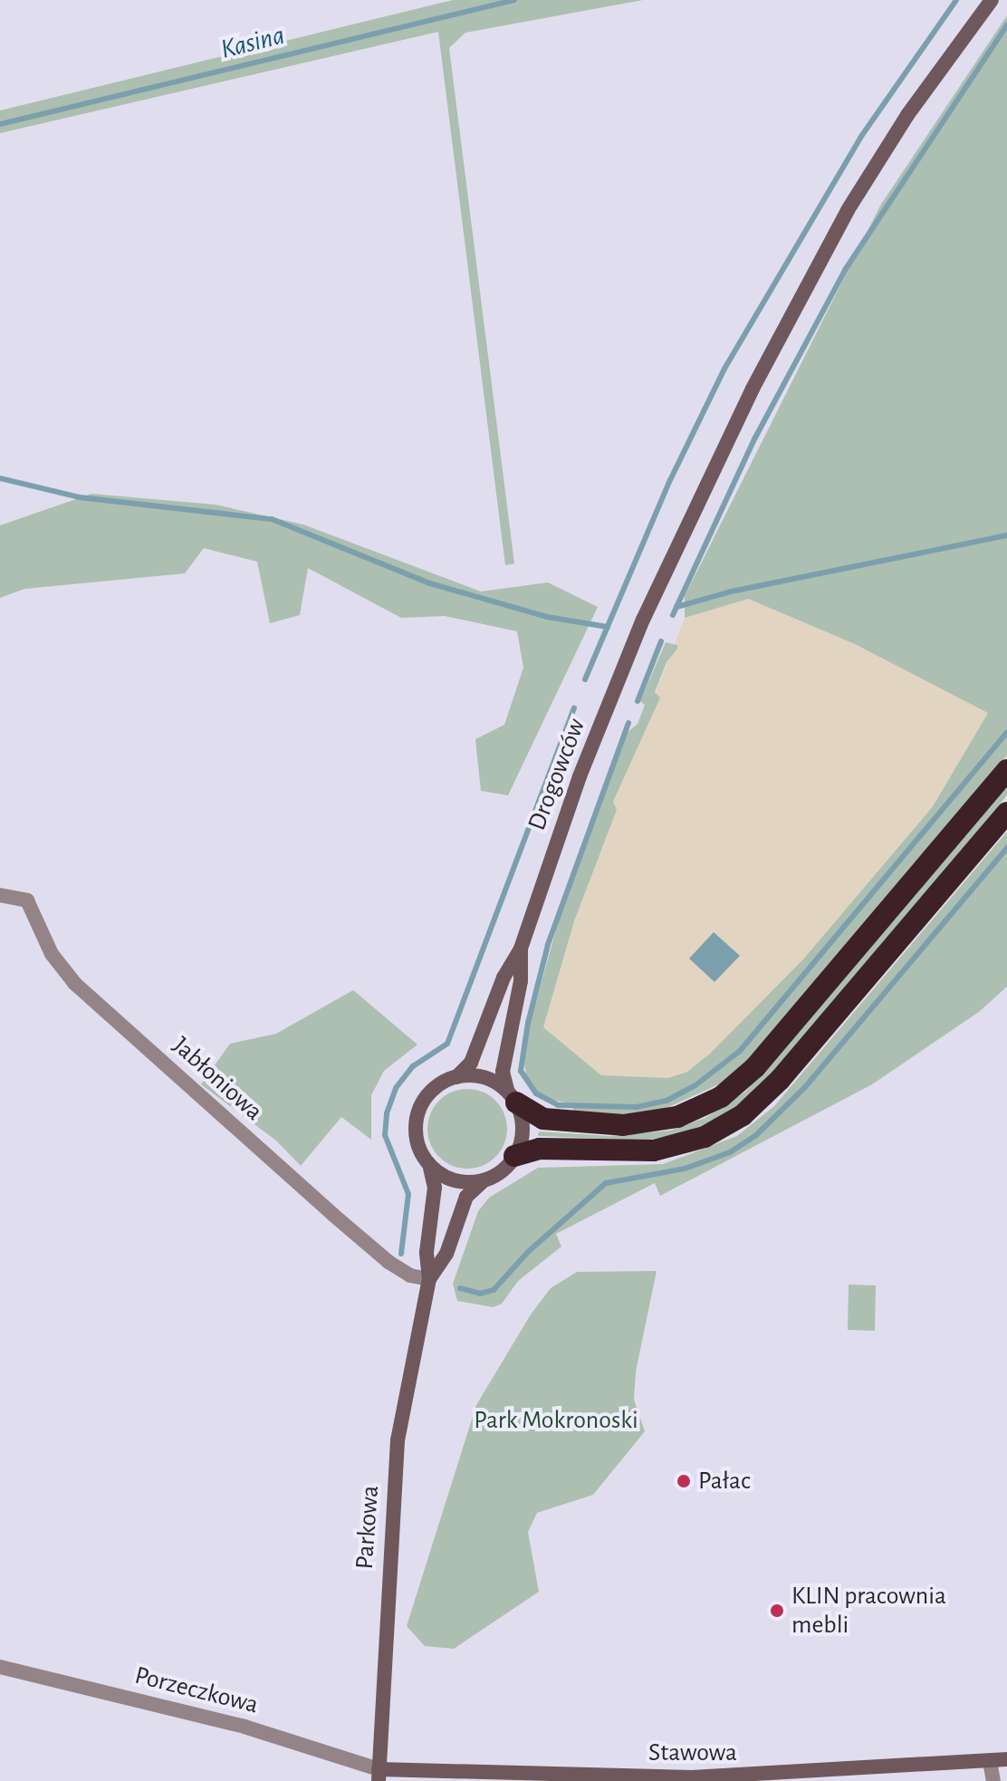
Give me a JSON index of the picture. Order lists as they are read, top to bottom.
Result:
{
  "streets": {
    "main road": ["Drogowców", "Parkowa", "Stawowa"],
    "street": ["Jabłoniowa", "Porzeczkowa"]
  },
  "crossings": [
    ["Drogowców", "Parkowa"],
    ["Jabłoniowa", "Parkowa"],
    ["Parkowa", "Porzeczkowa"],
    ["Parkowa", "Stawowa"],
    ["Porzeczkowa", "Stawowa"]
  ],
  "water": ["Kasina"],
  "parks": ["Park Mokronoski"],
  "places": ["Pałac", "KLIN pracownia mebli"]
}
